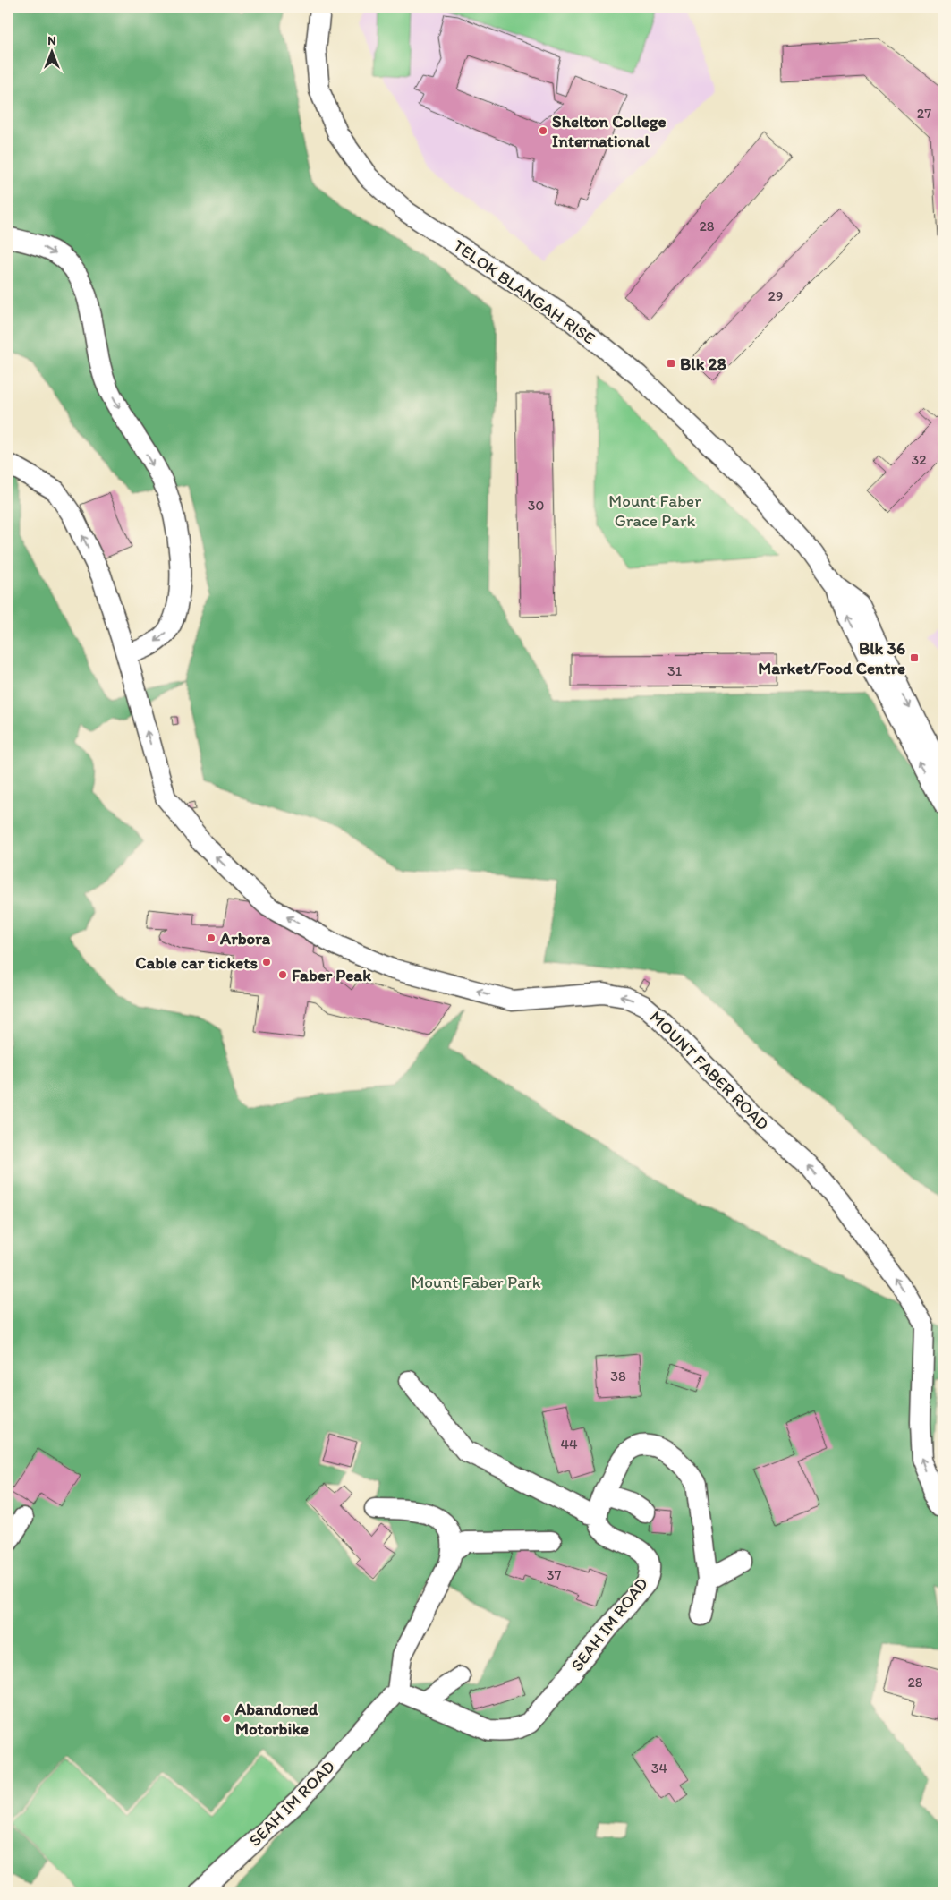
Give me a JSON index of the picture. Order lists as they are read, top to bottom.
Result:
{
  "streets": {
    "street": ["TELOK BLANGAH RISE", "MOUNT FABER ROAD", "SEAH IM ROAD"]
  },
  "one_way": ["MOUNT FABER ROAD"],
  "parks": ["Mount Faber Grace Park", "Mount Faber Park"],
  "places": {
    "other": [
      "Shelton College International",
      "Arbora",
      "Cable car tickets",
      "Faber Peak",
      "Abandoned Motorbike"
    ],
    "transit": ["Blk 28", "Blk 36 Market/Food Centre"]
  },
  "house_numbers": [
    "27",
    "28",
    "29",
    "32",
    "30",
    "31",
    "38",
    "44",
    "37",
    "28",
    "34"
  ],
  "north": "top"
}
